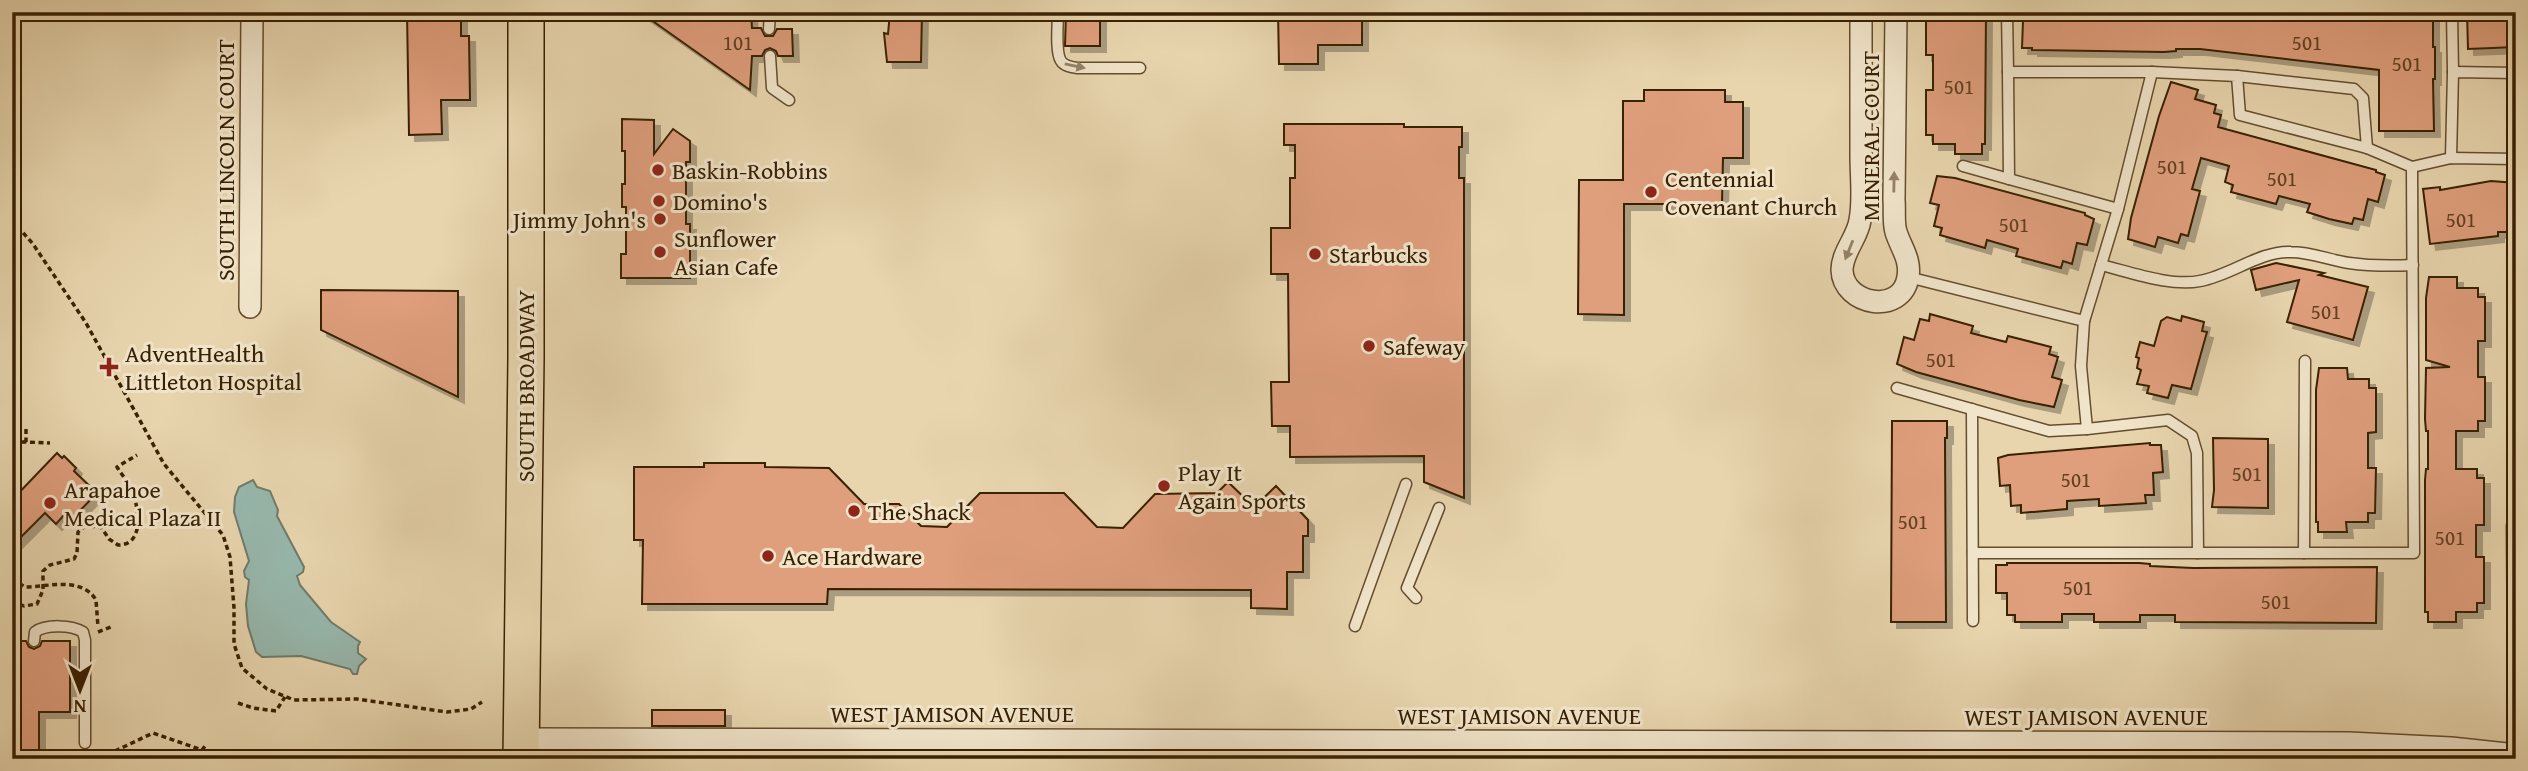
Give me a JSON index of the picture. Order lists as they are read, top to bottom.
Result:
{
  "streets": {
    "main road": ["SOUTH BROADWAY"],
    "street": ["MINERAL COURT", "SOUTH LINCOLN COURT", "WEST JAMISON AVENUE"]
  },
  "crossings": [
    ["SOUTH BROADWAY", "WEST JAMISON AVENUE"]
  ],
  "places": {
    "other": [
      "Baskin-Robbins",
      "Centennial Covenant Church",
      "Domino's",
      "Jimmy John's",
      "Sunflower Asian Cafe",
      "Starbucks",
      "Safeway",
      "Play It Again Sports",
      "Arapahoe Medical Plaza II",
      "The Shack",
      "Ace Hardware"
    ],
    "health": ["AdventHealth Littleton Hospital"]
  },
  "house_numbers": [
    "101",
    "501",
    "501",
    "501",
    "501",
    "501",
    "501",
    "501",
    "501",
    "501",
    "501",
    "501",
    "501",
    "501",
    "501",
    "501"
  ],
  "north": "bottom"
}
